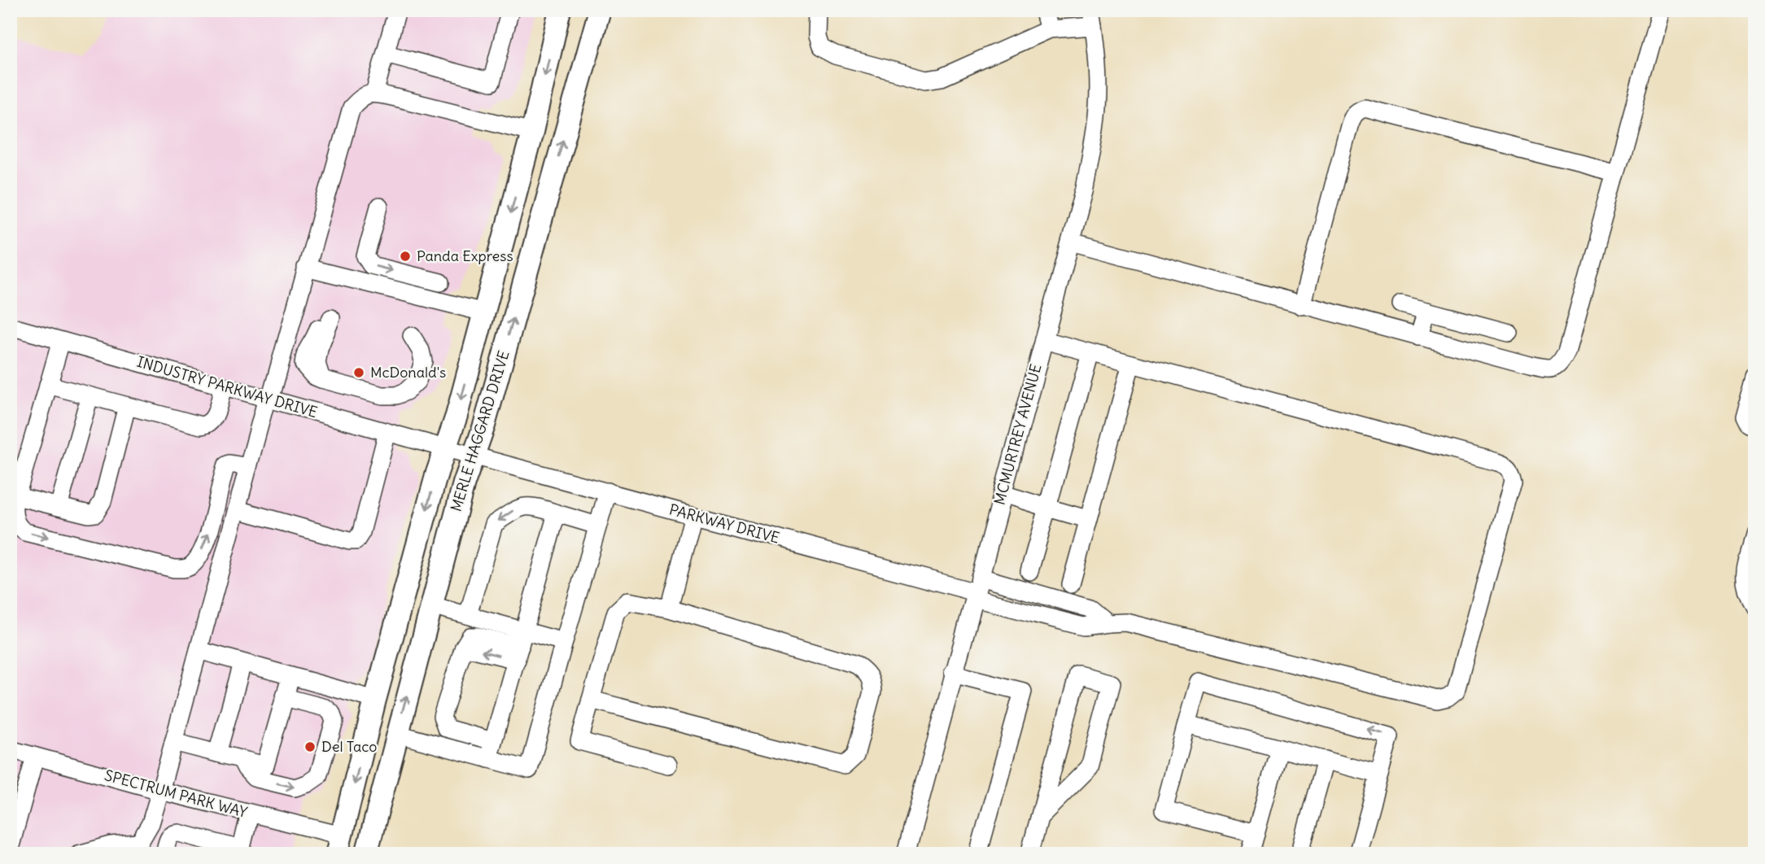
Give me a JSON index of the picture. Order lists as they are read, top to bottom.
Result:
{
  "streets": {
    "main road": ["MERLE HAGGARD DRIVE"],
    "street": [
      "INDUSTRY PARKWAY DRIVE",
      "MCMURTREY AVENUE",
      "PARKWAY DRIVE",
      "SPECTRUM PARK WAY"
    ]
  },
  "crossings": [
    ["INDUSTRY PARKWAY DRIVE", "MERLE HAGGARD DRIVE"],
    ["INDUSTRY PARKWAY DRIVE", "PARKWAY DRIVE"],
    ["MERLE HAGGARD DRIVE", "PARKWAY DRIVE"],
    ["MERLE HAGGARD DRIVE", "SPECTRUM PARK WAY"],
    ["MCMURTREY AVENUE", "PARKWAY DRIVE"]
  ],
  "places": ["Panda Express", "McDonald's", "Del Taco"]
}
